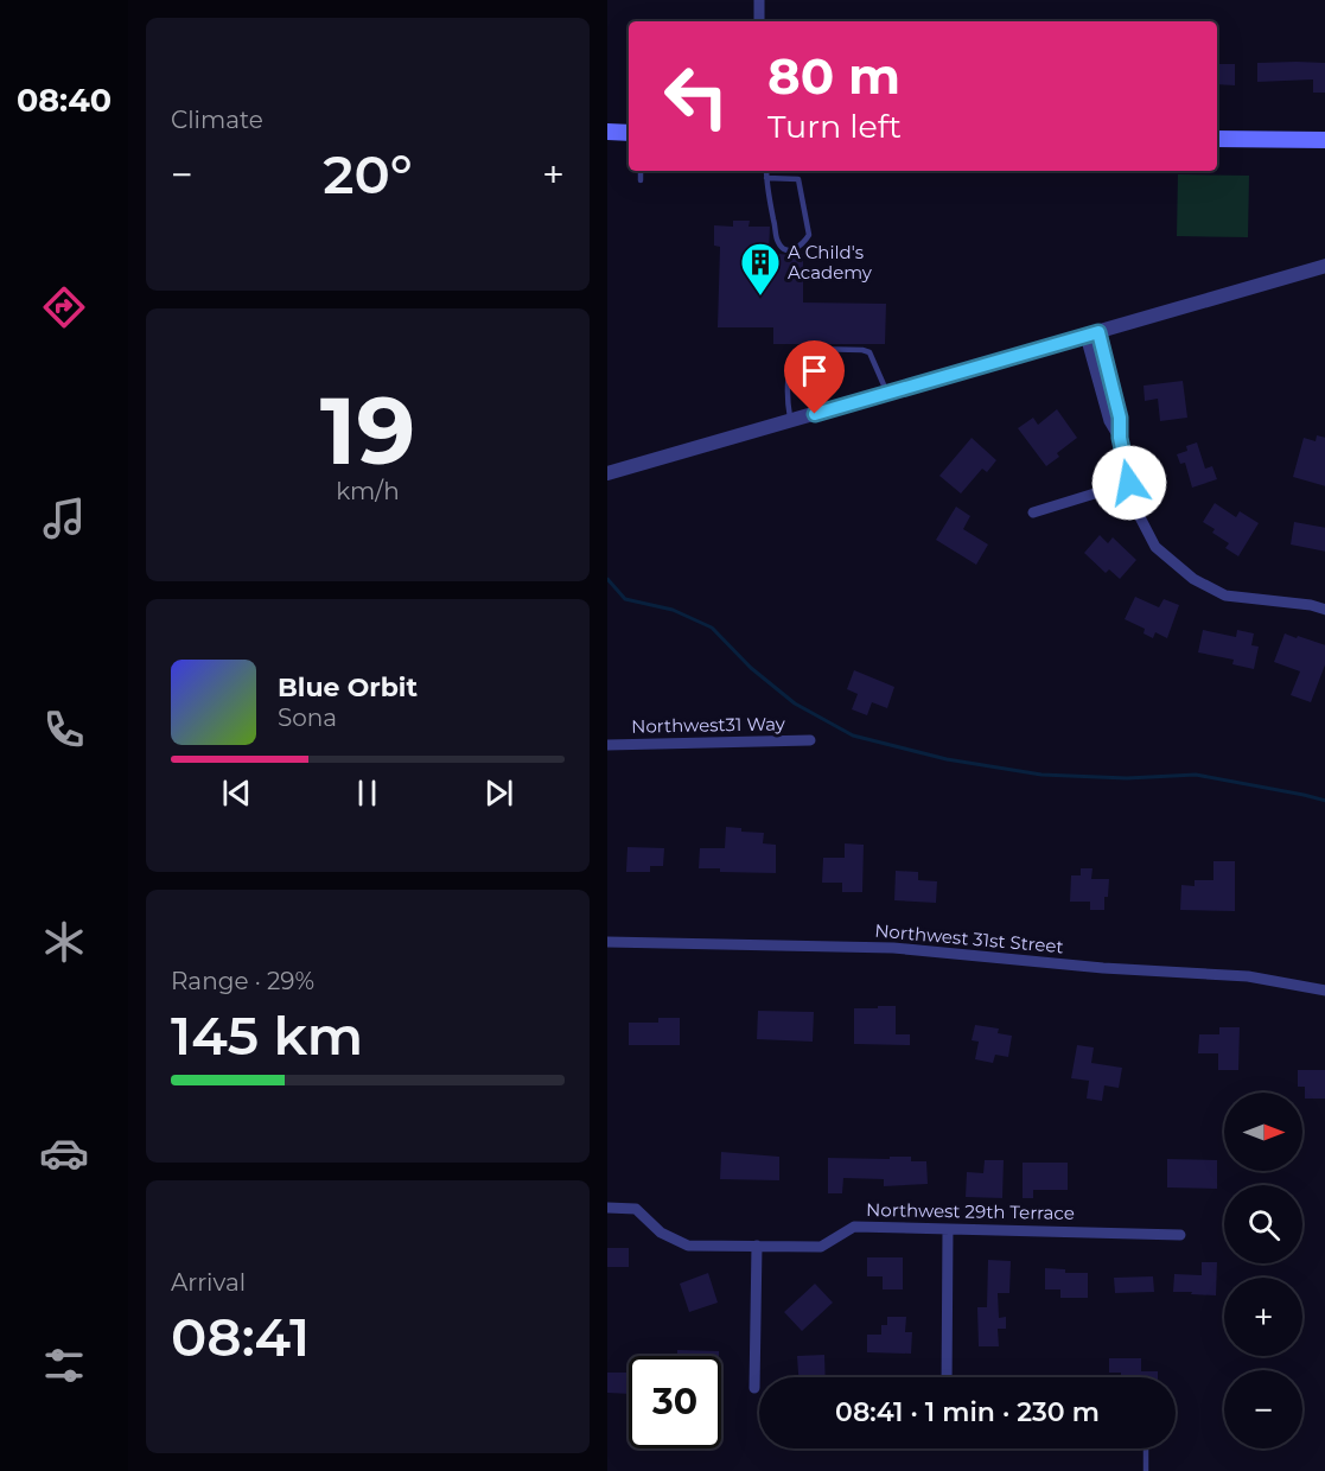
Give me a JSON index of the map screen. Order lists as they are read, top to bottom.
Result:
{
  "streets": {
    "street": ["Northwest31 Way", "Northwest 31st Street", "Northwest 29th Terrace"]
  },
  "places": {
    "building": ["A Child's Academy"]
  },
  "north": "right",
  "page": {
    "tabs": "08:40",
    "tile": [
      "Climate",
      ["19", "km/h"],
      ["Range · 29%", "145 km"],
      ["Arrival", "08:41"]
    ],
    "turn": ["80 m", "Turn left"],
    "heat": ["−", "20°", "+"],
    "song": ["Blue Orbit", "Sona"],
    "map_buttons": ["+", "−"],
    "limit": "30",
    "trip": "08:41 · 1 min · 230 m"
  }
}
